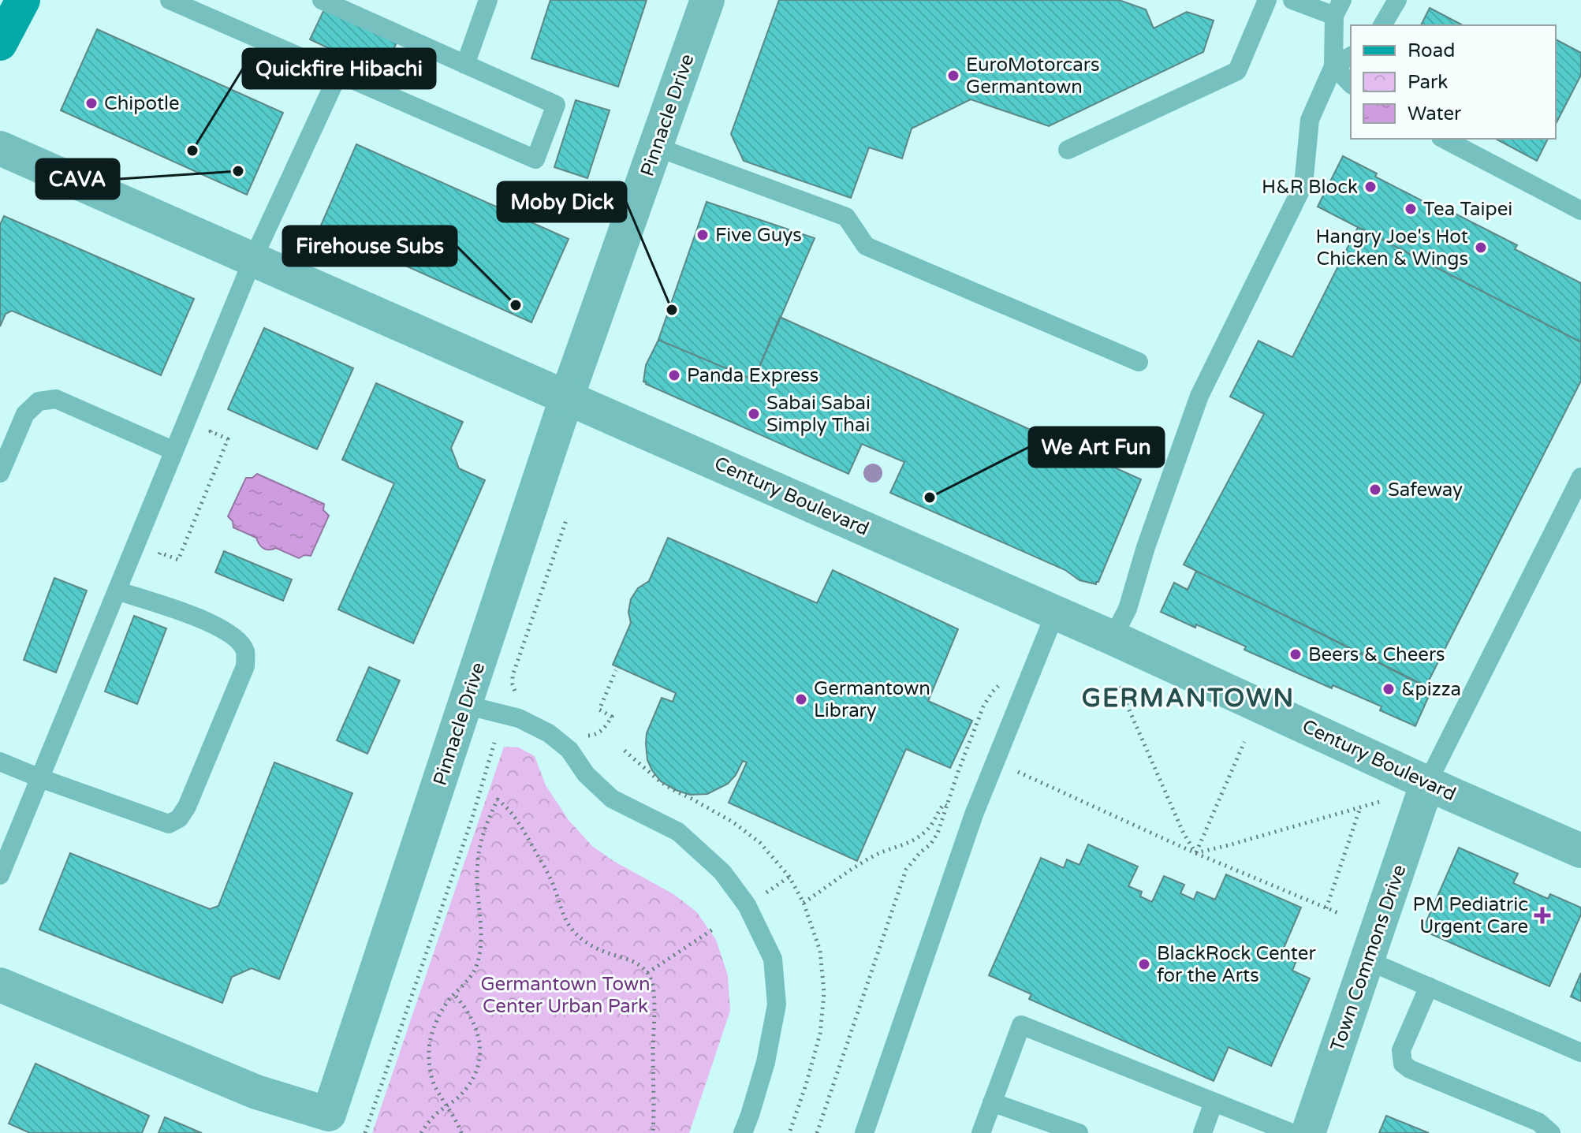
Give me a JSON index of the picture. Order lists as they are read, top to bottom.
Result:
{
  "streets": {
    "street": ["Pinnacle Drive", "Century Boulevard", "Town Commons Drive"]
  },
  "crossings": [
    ["Pinnacle Drive", "Century Boulevard"],
    ["Century Boulevard", "Town Commons Drive"]
  ],
  "districts": ["GERMANTOWN"],
  "parks": ["Germantown Town Center Urban Park"],
  "places": {
    "other": [
      "EuroMotorcars Germantown",
      "Chipotle",
      "Quickfire Hibachi",
      "CAVA",
      "H&R Block",
      "Tea Taipei",
      "Five Guys",
      "Hangry Joe's Hot Chicken & Wings",
      "Firehouse Subs",
      "Moby Dick",
      "Panda Express",
      "Sabai Sabai Simply Thai",
      "Safeway",
      "We Art Fun",
      "Beers & Cheers",
      "&pizza",
      "Germantown Library",
      "BlackRock Center for the Arts"
    ],
    "health": ["PM Pediatric Urgent Care"]
  },
  "legend": ["Road", "Park", "Water"]
}
